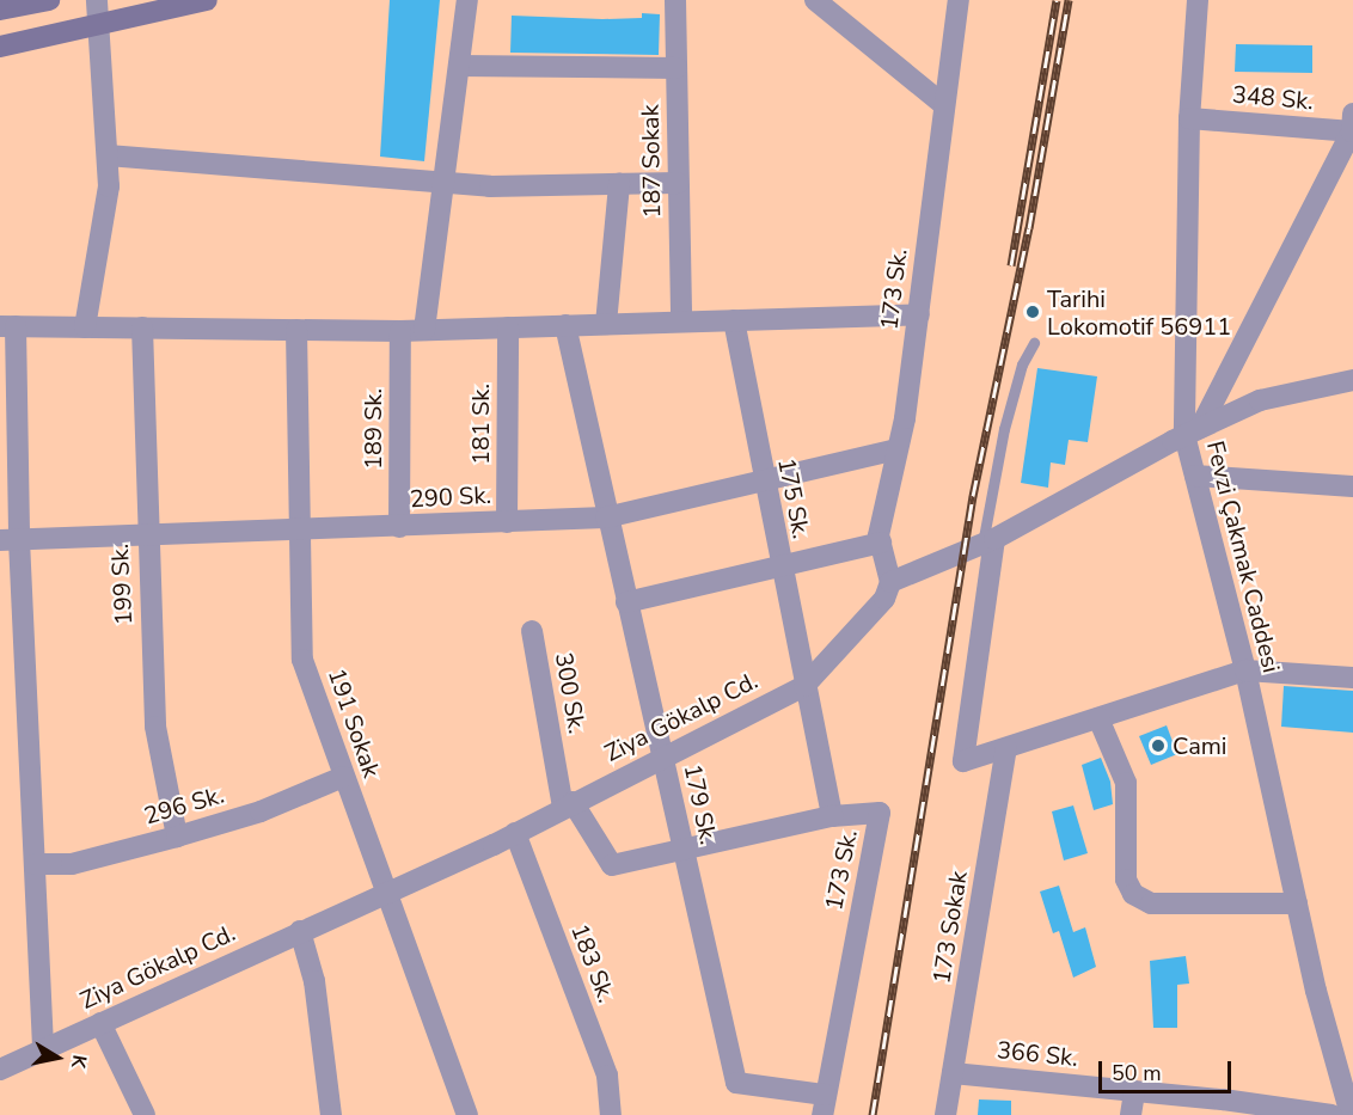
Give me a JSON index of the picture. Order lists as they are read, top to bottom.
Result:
{
  "streets": {
    "street": [
      "348 Sk.",
      "187 Sokak",
      "173 Sk.",
      "181 Sk.",
      "189 Sk.",
      "290 Sk.",
      "175 Sk.",
      "Fevzi Çakmak Caddesi",
      "199 Sk.",
      "300 Sk.",
      "Ziya Gökalp Cd.",
      "191 Sokak",
      "179 Sk.",
      "296 Sk.",
      "173 Sokak",
      "183 Sk.",
      "366 Sk."
    ]
  },
  "crossings": [
    ["348 Sk.", "Fevzi Çakmak Caddesi"],
    ["173 Sk.", "290 Sk."],
    ["173 Sk.", "175 Sk."],
    ["173 Sk.", "300 Sk."],
    ["173 Sk.", "Ziya Gökalp Cd."],
    ["173 Sk.", "179 Sk."],
    ["181 Sk.", "290 Sk."],
    ["189 Sk.", "290 Sk."],
    ["290 Sk.", "175 Sk."],
    ["290 Sk.", "199 Sk."],
    ["290 Sk.", "191 Sokak"],
    ["290 Sk.", "179 Sk."],
    ["175 Sk.", "Ziya Gökalp Cd."],
    ["199 Sk.", "296 Sk."],
    ["300 Sk.", "Ziya Gökalp Cd."],
    ["300 Sk.", "179 Sk."],
    ["Ziya Gökalp Cd.", "191 Sokak"],
    ["Ziya Gökalp Cd.", "179 Sk."],
    ["Ziya Gökalp Cd.", "183 Sk."],
    ["191 Sokak", "296 Sk."],
    ["173 Sokak", "366 Sk."]
  ],
  "places": ["Tarihi Lokomotif 56911", "Cami"],
  "scale_bar": "50 m",
  "north": "right"
}
